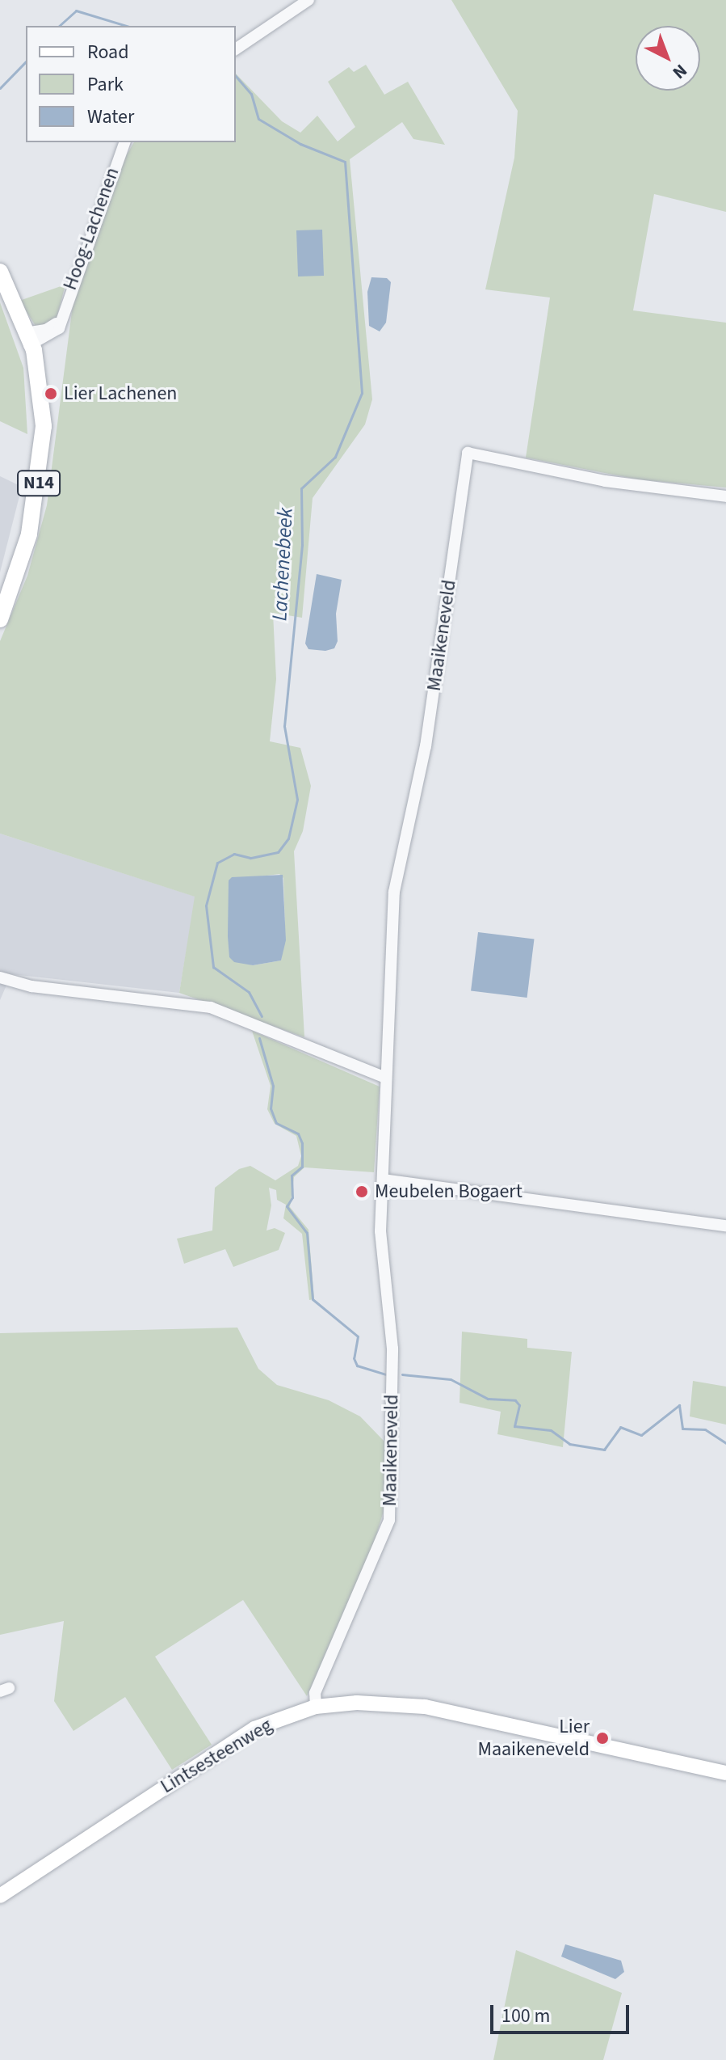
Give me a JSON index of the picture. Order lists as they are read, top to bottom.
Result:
{
  "streets": {
    "main road": ["N14"],
    "street": ["Hoog-Lachenen", "Maaikeneveld", "Lintsesteenweg"]
  },
  "crossings": [
    ["Hoog-Lachenen", "N14"],
    ["Maaikeneveld", "Lintsesteenweg"]
  ],
  "water": ["Lachenebeek"],
  "places": ["Lier Lachenen", "Meubelen Bogaert", "Lier Maaikeneveld"],
  "legend": ["Road", "Park", "Water"],
  "scale_bar": "100 m",
  "north": "bottom right"
}
